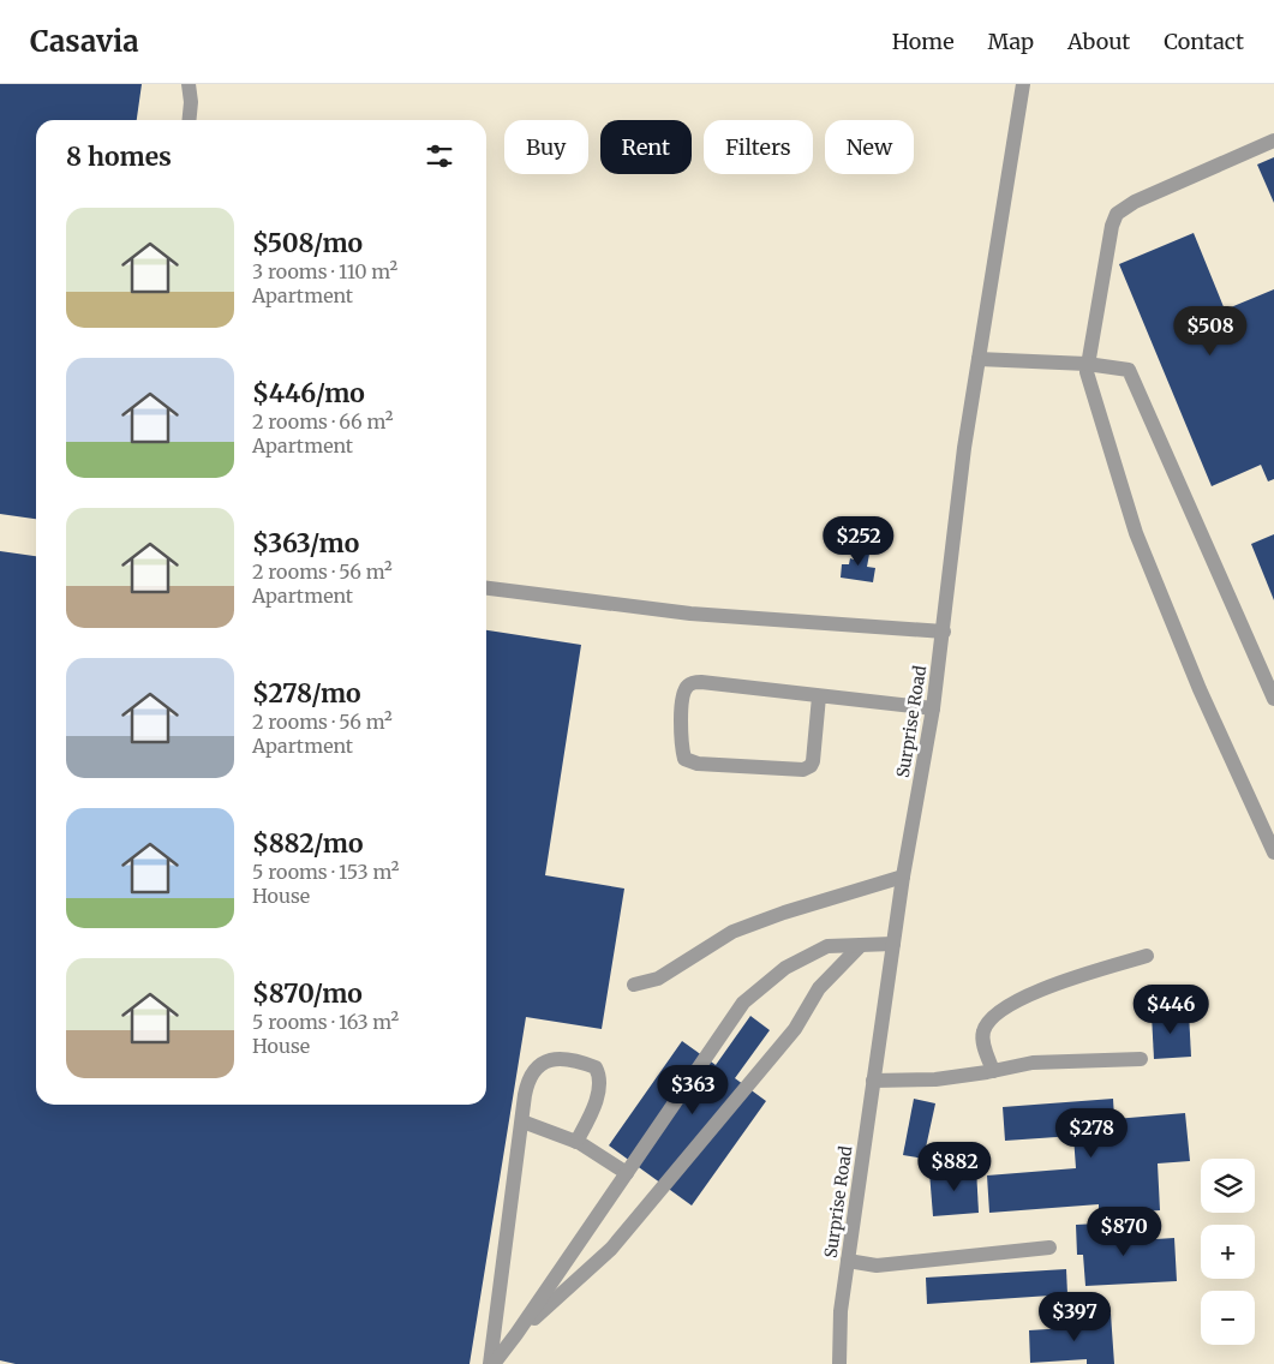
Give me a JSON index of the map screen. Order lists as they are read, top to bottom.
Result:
{
  "streets": {
    "lane": ["Surprise Road"]
  },
  "page": {
    "header": "Casavia",
    "nav": [
      "Home",
      "Map",
      "About",
      "Contact"
    ],
    "chip": [
      "Buy",
      "Rent",
      "Filters",
      "New"
    ],
    "heading": "8 homes",
    "list": [
      {
        "name": "$508/mo",
        "note": "3 rooms · 110 m² · Apartment"
      },
      {
        "name": "$446/mo",
        "note": "2 rooms · 66 m² · Apartment"
      },
      {
        "name": "$363/mo",
        "note": "2 rooms · 56 m² · Apartment"
      },
      {
        "name": "$278/mo",
        "note": "2 rooms · 56 m² · Apartment"
      },
      {
        "name": "$882/mo",
        "note": "5 rooms · 153 m² · House"
      },
      {
        "name": "$870/mo",
        "note": "5 rooms · 163 m² · House"
      }
    ],
    "price": [
      "$508",
      "$252",
      "$446",
      "$363",
      "$278",
      "$882",
      "$870",
      "$397"
    ],
    "map_buttons": ["+", "−"]
  }
}
